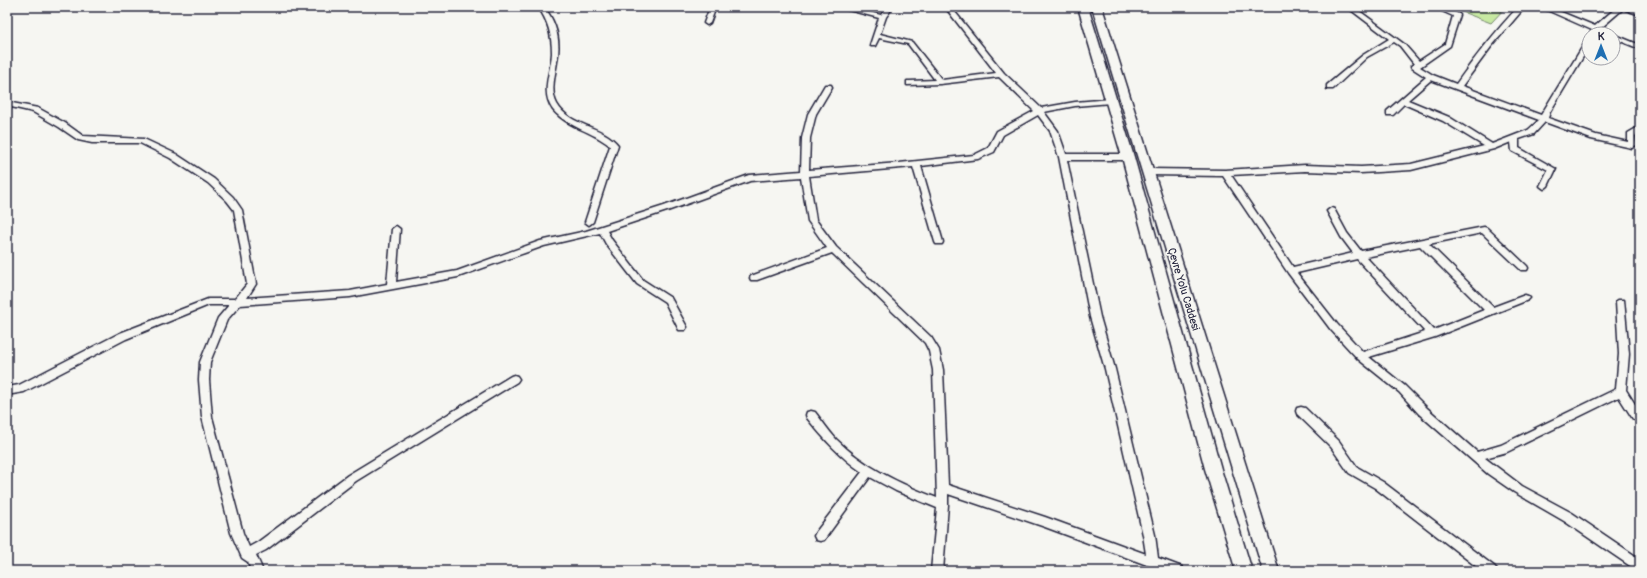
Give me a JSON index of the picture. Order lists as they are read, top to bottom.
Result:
{
  "streets": {
    "highway": ["Çevre Yolu Caddesi"]
  },
  "north": "top"
}
